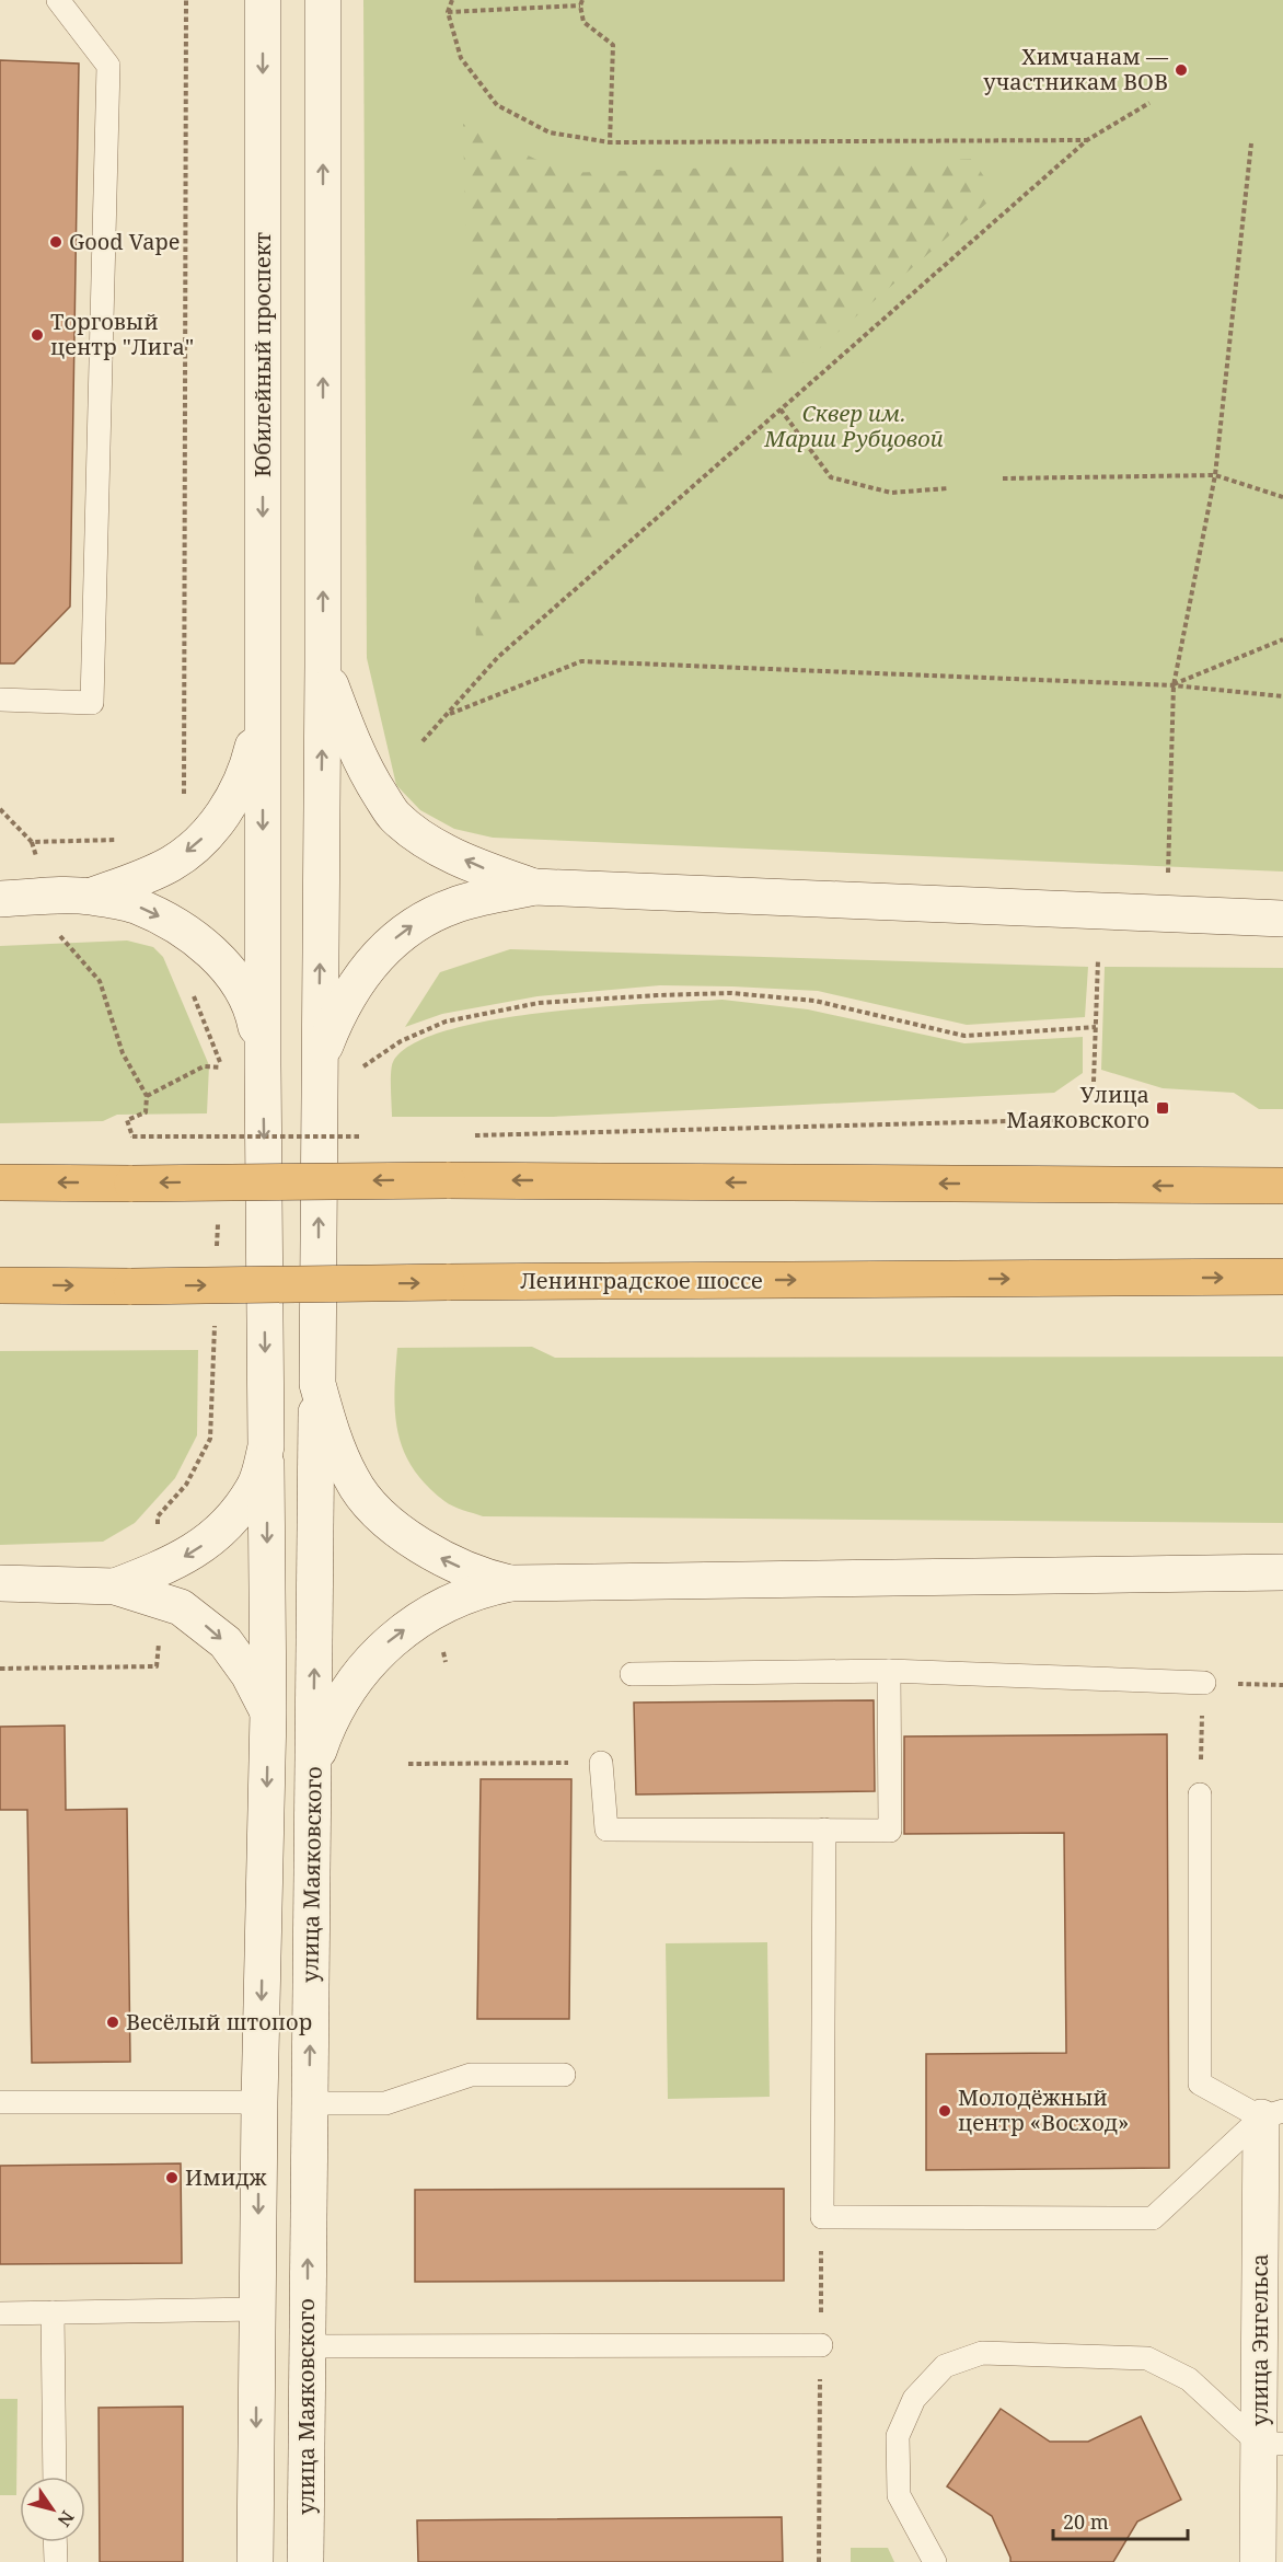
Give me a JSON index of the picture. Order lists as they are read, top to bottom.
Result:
{
  "streets": {
    "highway": ["Ленинградское шоссе"],
    "main road": ["Юбилейный проспект", "улица Маяковского", "улица Энгельса"]
  },
  "parks": ["Сквер им. Марии Рубцовой"],
  "places": {
    "other": [
      "Химчанам — участникам ВОВ",
      "Good Vape",
      "Торговый центр \"Лига\"",
      "Весёлый штопор",
      "Молодёжный центр «Восход»",
      "Имидж"
    ],
    "transit": ["Улица Маяковского"]
  },
  "scale_bar": "20 m",
  "north": "bottom right"
}
